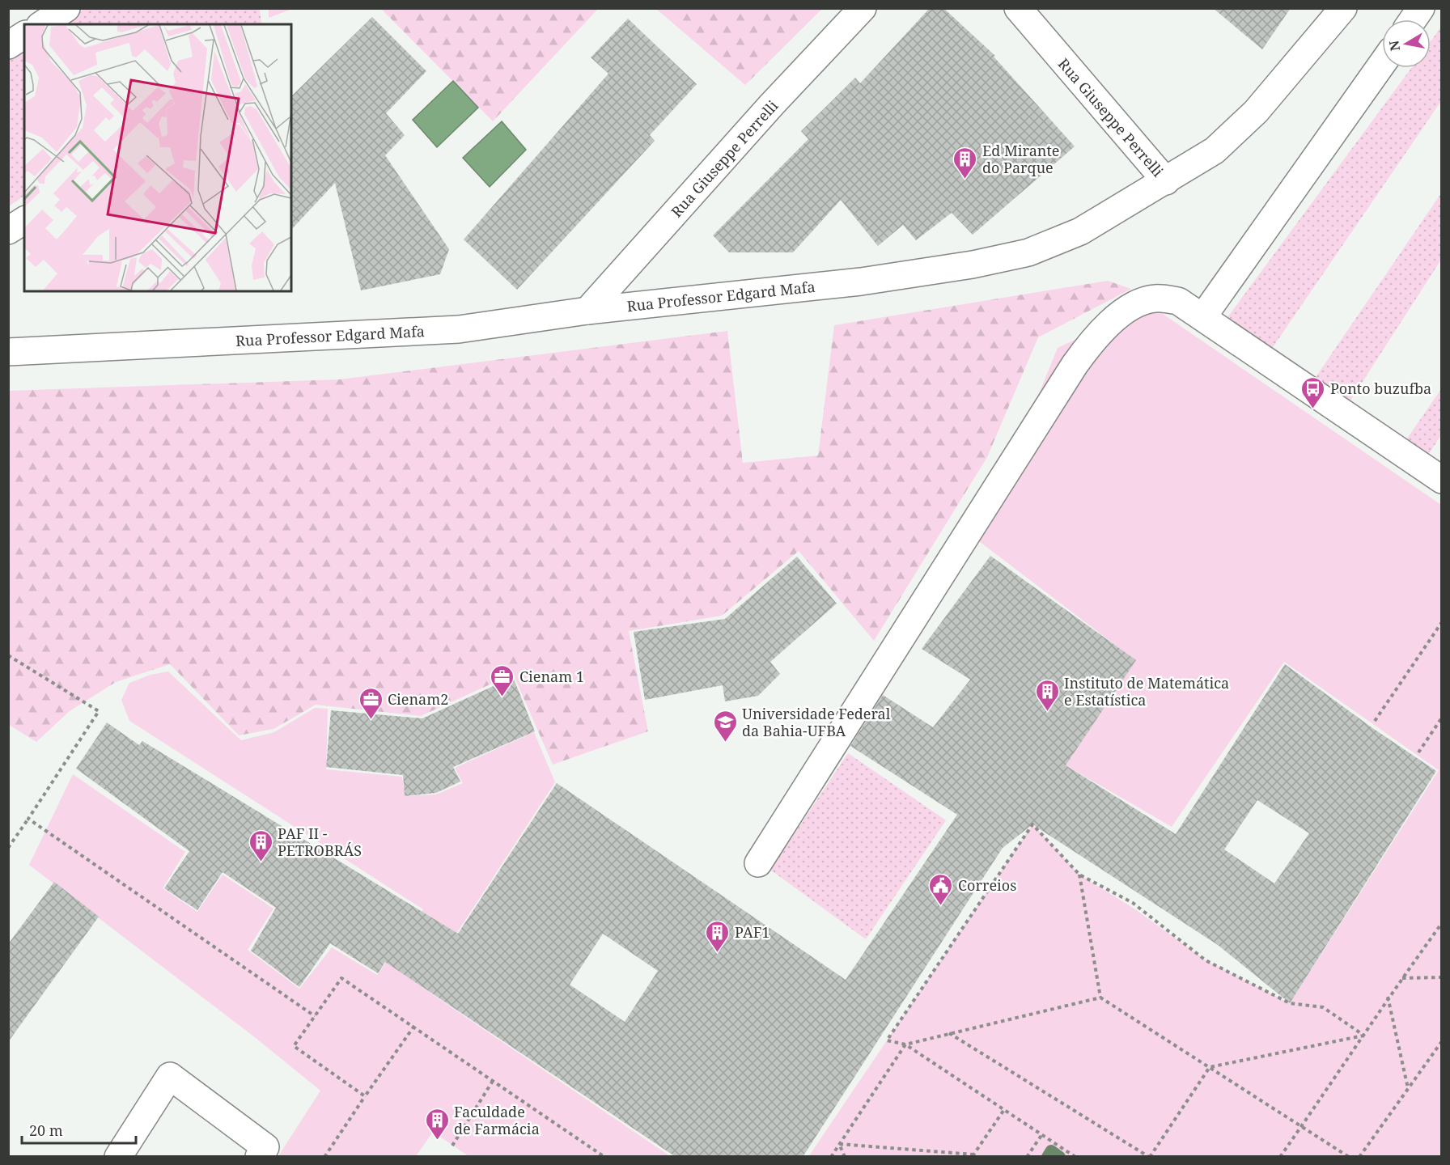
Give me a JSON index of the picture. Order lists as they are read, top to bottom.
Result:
{
  "streets": {
    "street": ["Rua Giuseppe Perrelli", "Rua Professor Edgard Mafa"]
  },
  "crossings": [
    ["Rua Giuseppe Perrelli", "Rua Professor Edgard Mafa"]
  ],
  "places": {
    "building": [
      "Ed Mirante do Parque",
      "Instituto de Matemática e Estatística",
      "PAF II - PETROBRÁS",
      "PAF1",
      "Faculdade de Farmácia"
    ],
    "bus stop": ["Ponto buzufba"],
    "office": ["Cienam 1", "Cienam2"],
    "school or university": ["Universidade Federal da Bahia-UFBA"],
    "public building": ["Correios"]
  },
  "scale_bar": "20 m",
  "north": "left"
}
